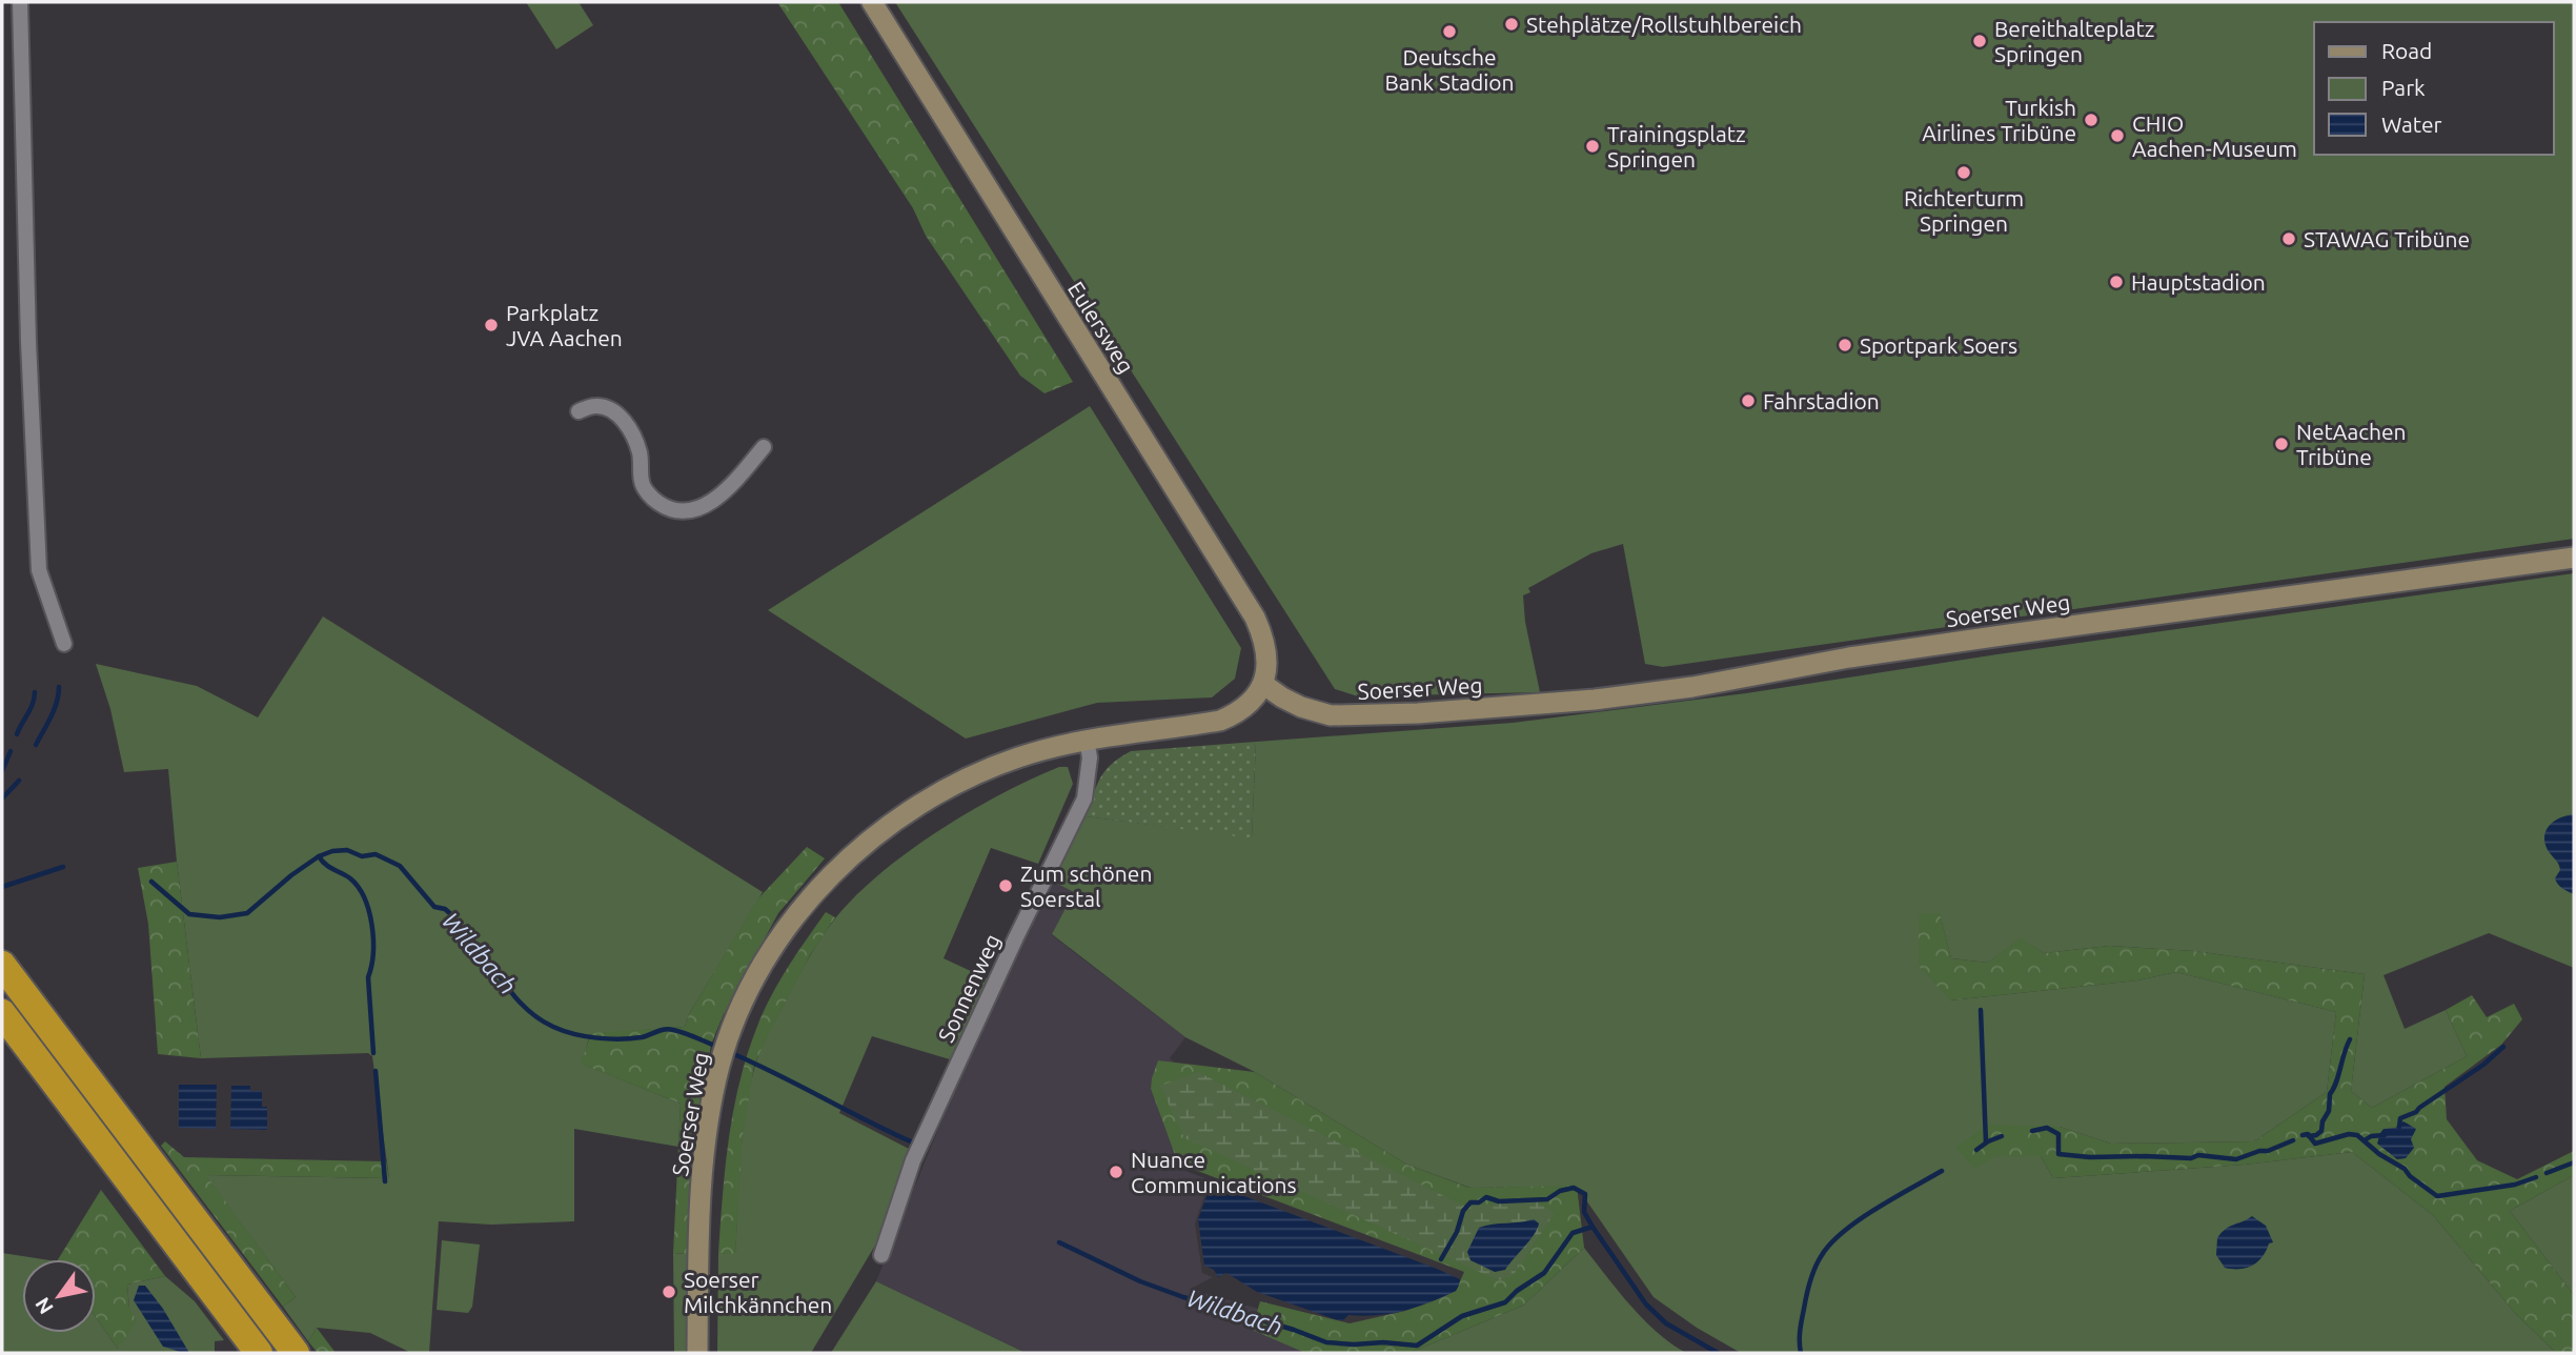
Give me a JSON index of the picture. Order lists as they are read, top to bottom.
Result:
{
  "streets": {
    "main road": ["Eulersweg", "Soerser Weg"],
    "street": ["Sonnenweg"]
  },
  "crossings": [
    ["Eulersweg", "Soerser Weg"],
    ["Soerser Weg", "Sonnenweg"]
  ],
  "water": ["Wildbach"],
  "places": [
    "Stehplätze/Rollstuhlbereich",
    "Deutsche Bank Stadion",
    "Bereithalteplatz Springen",
    "Turkish Airlines Tribüne",
    "CHIO Aachen-Museum",
    "Trainingsplatz Springen",
    "Richterturm Springen",
    "STAWAG Tribüne",
    "Hauptstadion",
    "Parkplatz JVA Aachen",
    "Sportpark Soers",
    "Fahrstadion",
    "NetAachen Tribüne",
    "Zum schönen Soerstal",
    "Nuance Communications",
    "Soerser Milchkännchen"
  ],
  "legend": ["Road", "Park", "Water"],
  "north": "bottom left"
}
